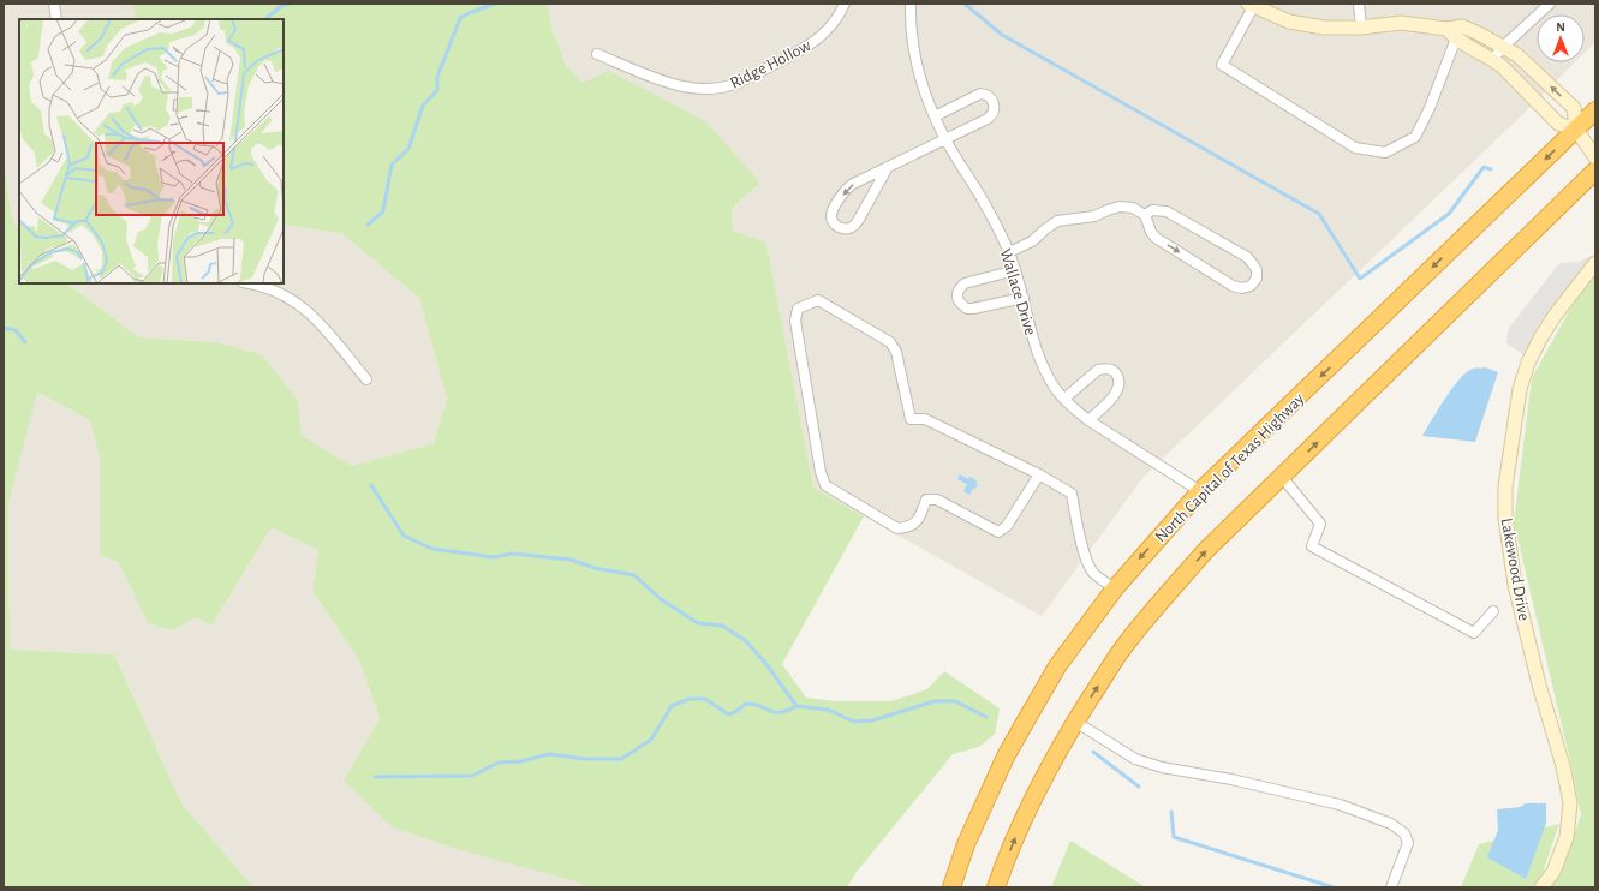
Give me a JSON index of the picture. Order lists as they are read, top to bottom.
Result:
{
  "streets": {
    "highway": ["North Capital of Texas Highway"],
    "street": ["Ridge Hollow", "Wallace Drive", "Lakewood Drive"]
  },
  "crossings": [
    ["Wallace Drive", "North Capital of Texas Highway"]
  ],
  "north": "top"
}
